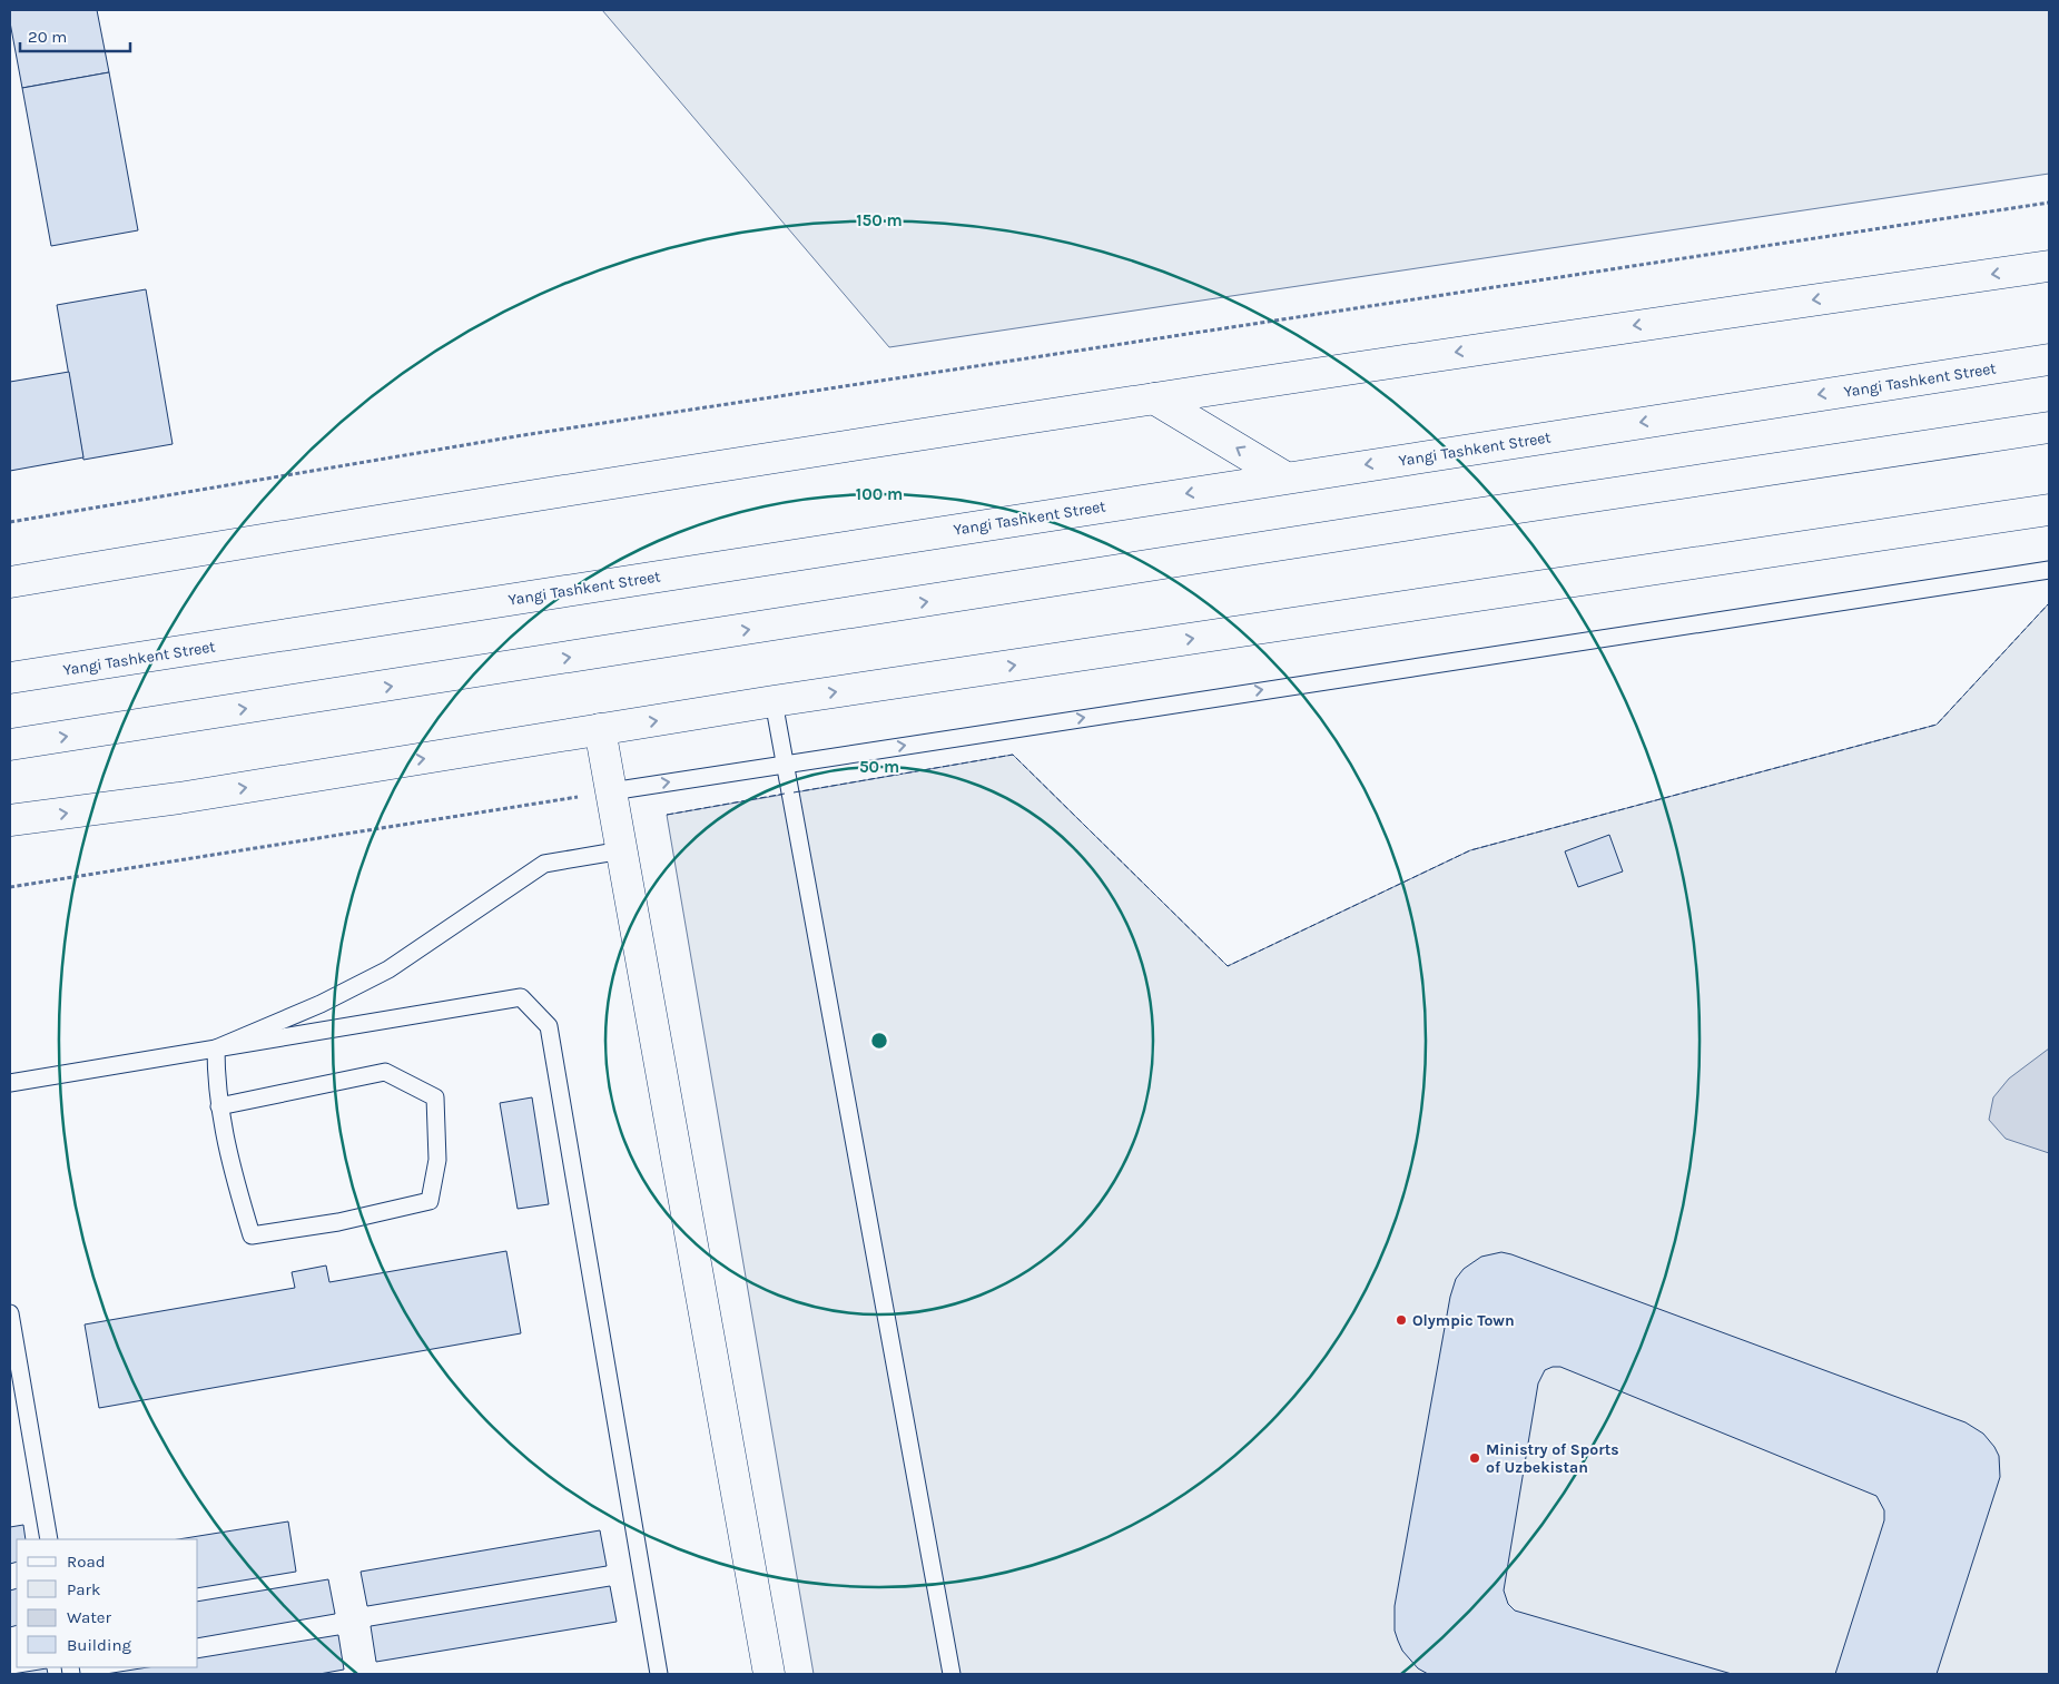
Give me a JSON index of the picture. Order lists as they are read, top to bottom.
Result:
{
  "streets": {
    "main road": ["Yangi Tashkent Street"]
  },
  "places": ["Olympic Town", "Ministry of Sports of Uzbekistan"],
  "legend": [
    "Road",
    "Park",
    "Water",
    "Building"
  ],
  "scale_bar": "20 m",
  "rings": ["150 m", "100 m", "50 m"]
}
